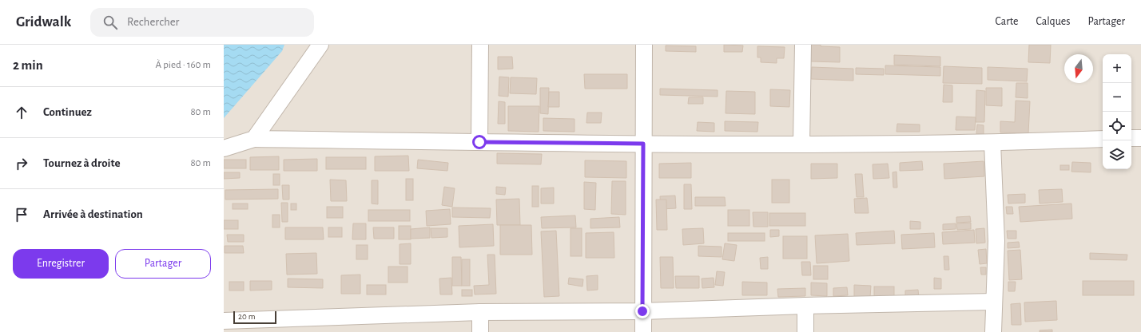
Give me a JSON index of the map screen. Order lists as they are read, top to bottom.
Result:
{
  "scale_bar": "20 m",
  "north": "bottom",
  "page": {
    "header": "Gridwalk",
    "search": "Rechercher",
    "nav": ["Carte", "Calques", "Partager"],
    "heading": ["2 min", "À pied · 160 m"],
    "map_buttons": ["+", "−"],
    "list": [
      ["Continuez", "80 m"],
      ["Tournez à droite", "80 m"],
      "Arrivée à destination"
    ],
    "buttons": ["Enregistrer", "Partager"],
    "scale": "20 m"
  }
}
